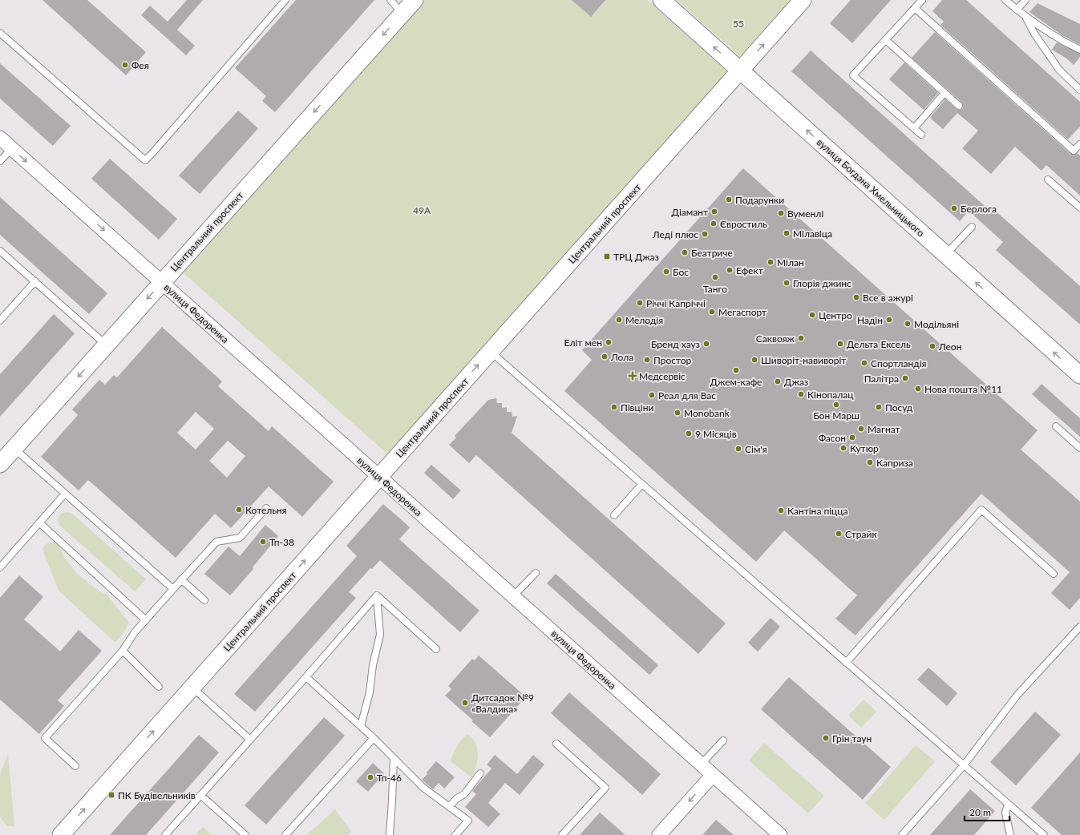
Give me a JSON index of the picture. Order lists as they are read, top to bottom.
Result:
{
  "streets": {
    "street": ["вулиця Богдана Хмельницького", "Центральний проспект", "вулиця Федоренка"]
  },
  "crossings": [
    ["вулиця Богдана Хмельницького", "Центральний проспект"],
    ["Центральний проспект", "вулиця Федоренка"]
  ],
  "one_way": ["вулиця Богдана Хмельницького"],
  "parks": ["55", "49А"],
  "places": {
    "other": [
      "Фея",
      "Подарунки",
      "Берлога",
      "Діамант",
      "Вуменлі",
      "Євростиль",
      "Мілавіца",
      "Леді плюс",
      "Беатриче",
      "Мілан",
      "Ефект",
      "Бос",
      "Танго",
      "Глорія джинс",
      "Все в ажурі",
      "Річчі Капріччі",
      "Мегаспорт",
      "Центро",
      "Мелодія",
      "Надін",
      "Модільяні",
      "Саквояж",
      "Еліт мен",
      "Бренд хауз",
      "Дельта Ексель",
      "Леон",
      "Лола",
      "Простор",
      "Шиворіт-навиворіт",
      "Спортландія",
      "Джем-кафе",
      "Палітра",
      "Джаз",
      "Нова пошта №11",
      "Кінопалац",
      "Реал для Вас",
      "Бон Марш",
      "Півціни",
      "Посуд",
      "Monobank",
      "Магнат",
      "9 Місяців",
      "Фасон",
      "Кутюр",
      "Сім'я",
      "Каприза",
      "Котельня",
      "Кантіна піцца",
      "Страйк",
      "Тп-38",
      "Дитсадок №9 «Валдика»",
      "Грін таун",
      "Тп-46"
    ],
    "transit": ["ТРЦ Джаз", "ПК Будівельників"],
    "health": ["Медсервіс"]
  },
  "scale_bar": "20 m"
}
